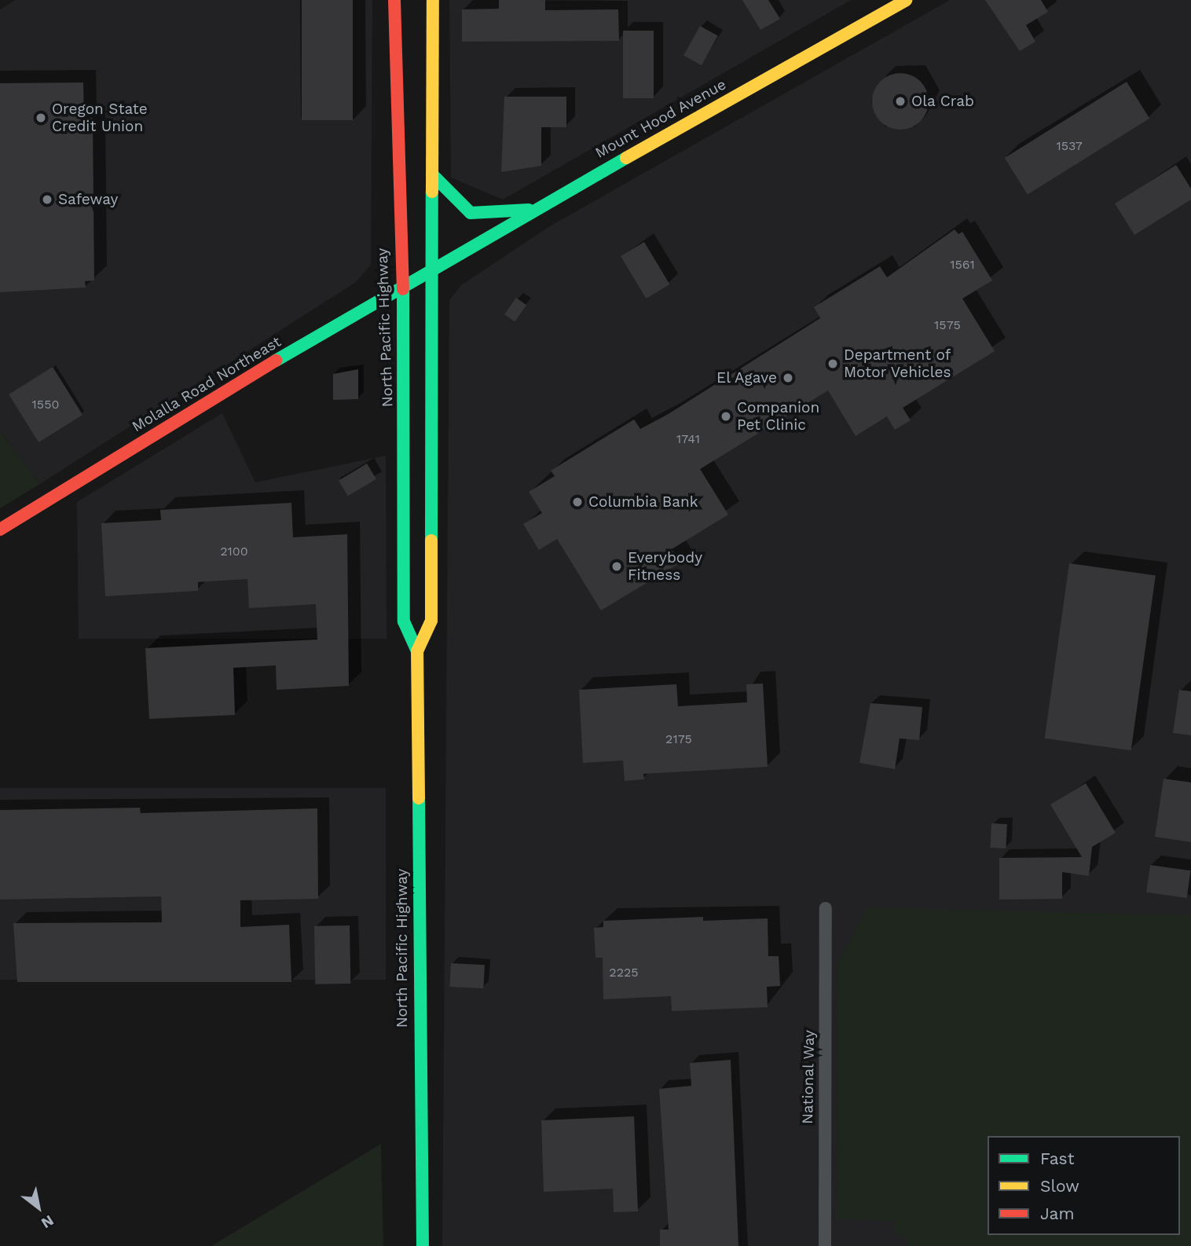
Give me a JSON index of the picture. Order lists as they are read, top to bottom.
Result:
{
  "streets": {
    "main road": ["Mount Hood Avenue", "North Pacific Highway", "Molalla Road Northeast"],
    "street": ["National Way"]
  },
  "crossings": [
    ["Mount Hood Avenue", "North Pacific Highway"],
    ["Mount Hood Avenue", "Molalla Road Northeast"],
    ["North Pacific Highway", "Molalla Road Northeast"]
  ],
  "places": [
    "Ola Crab",
    "Oregon State Credit Union",
    "Safeway",
    "Department of Motor Vehicles",
    "El Agave",
    "Companion Pet Clinic",
    "Columbia Bank",
    "Everybody Fitness"
  ],
  "house_numbers": [
    "1537",
    "1561",
    "1575",
    "1550",
    "1741",
    "2100",
    "2175",
    "2225"
  ],
  "legend": ["Fast", "Slow", "Jam"],
  "north": "bottom right"
}
